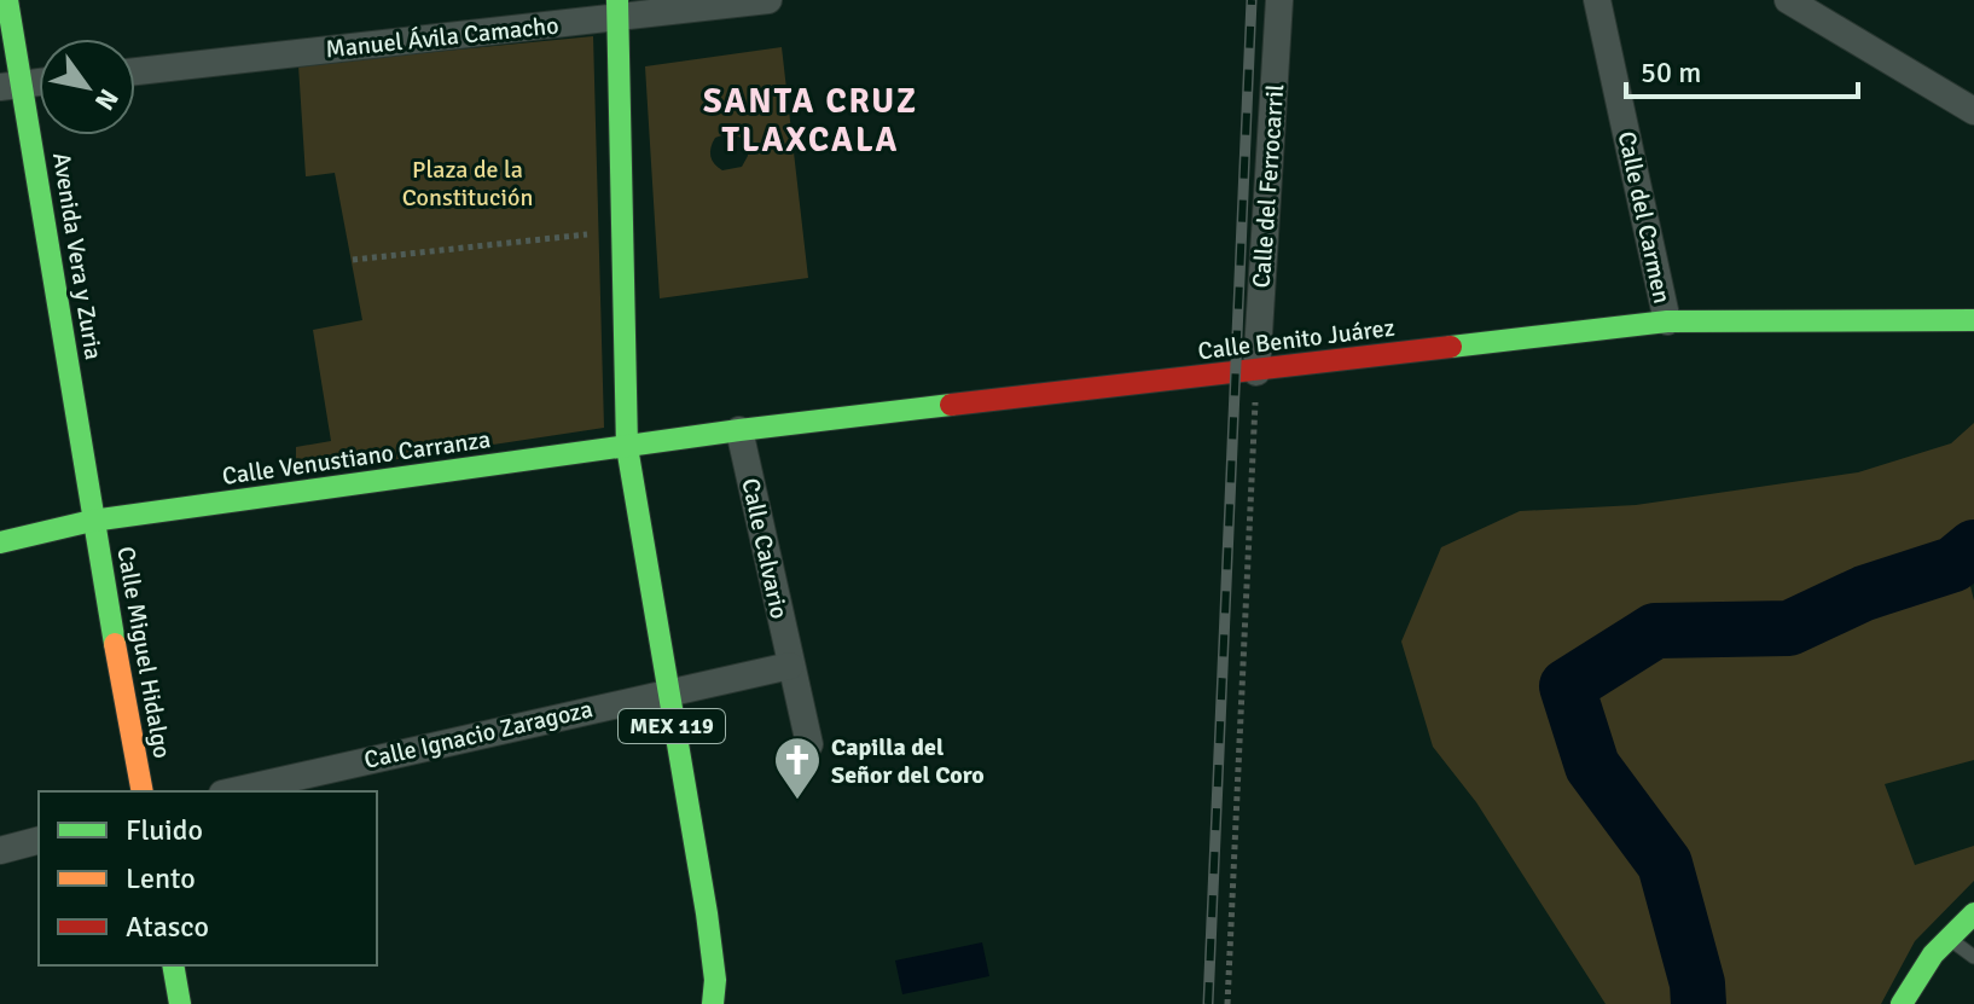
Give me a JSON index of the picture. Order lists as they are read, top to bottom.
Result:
{
  "streets": {
    "main road": [
      "Avenida Vera y Zuria",
      "Calle Benito Juárez",
      "Calle Venustiano Carranza",
      "Calle Miguel Hidalgo",
      "MEX 119"
    ],
    "street": [
      "Manuel Ávila Camacho",
      "Calle del Ferrocarril",
      "Calle del Carmen",
      "Calle Calvario",
      "Calle Ignacio Zaragoza"
    ]
  },
  "crossings": [
    ["Manuel Ávila Camacho", "MEX 119"],
    ["Calle del Ferrocarril", "Calle Benito Juárez"],
    ["Calle del Carmen", "Calle Benito Juárez"],
    ["Avenida Vera y Zuria", "Calle Venustiano Carranza"],
    ["Avenida Vera y Zuria", "Calle Miguel Hidalgo"],
    ["Calle Benito Juárez", "Calle Venustiano Carranza"],
    ["Calle Benito Juárez", "Calle Calvario"],
    ["Calle Benito Juárez", "MEX 119"],
    ["Calle Venustiano Carranza", "Calle Miguel Hidalgo"],
    ["Calle Venustiano Carranza", "MEX 119"],
    ["Calle Calvario", "Calle Ignacio Zaragoza"],
    ["MEX 119", "Calle Ignacio Zaragoza"]
  ],
  "districts": ["SANTA CRUZ TLAXCALA"],
  "parks": ["Plaza de la Constitución"],
  "places": {
    "church": ["Capilla del Señor del Coro"]
  },
  "legend": ["Fluido", "Lento", "Atasco"],
  "scale_bar": "50 m",
  "north": "bottom right"
}
